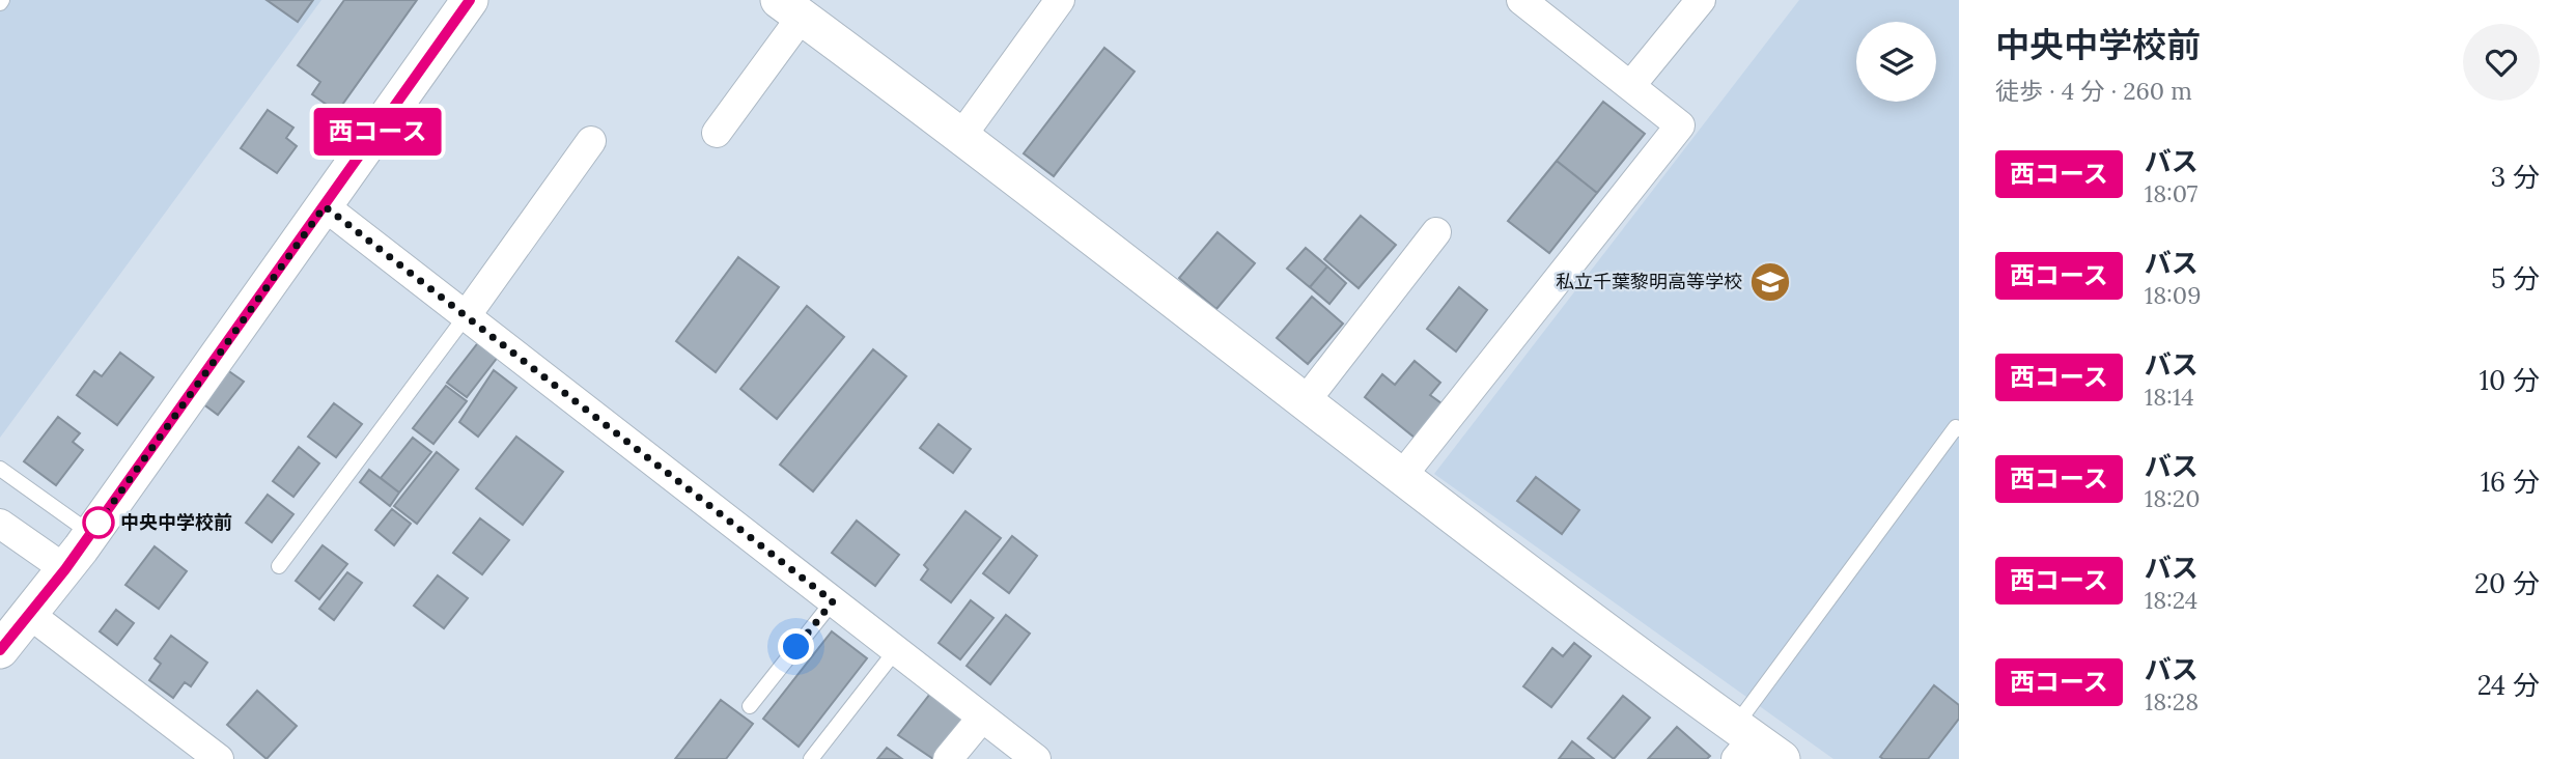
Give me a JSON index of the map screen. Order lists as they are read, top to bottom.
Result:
{
  "places": {
    "school or university": ["私立千葉黎明高等学校"],
    "other": ["中央中学校前"]
  },
  "lines": ["bus line 西コース"],
  "page": {
    "on_map": "西コース",
    "heading": ["中央中学校前", "徒歩 · 4 分 · 260 m"],
    "list": [
      {
        "mark": "西コース",
        "name": "バス",
        "note": "18:07",
        "value": "3 分"
      },
      {
        "mark": "西コース",
        "name": "バス",
        "note": "18:09",
        "value": "5 分"
      },
      {
        "mark": "西コース",
        "name": "バス",
        "note": "18:14",
        "value": "10 分"
      },
      {
        "mark": "西コース",
        "name": "バス",
        "note": "18:20",
        "value": "16 分"
      },
      {
        "mark": "西コース",
        "name": "バス",
        "note": "18:24",
        "value": "20 分"
      },
      {
        "mark": "西コース",
        "name": "バス",
        "note": "18:28",
        "value": "24 分"
      }
    ]
  }
}
